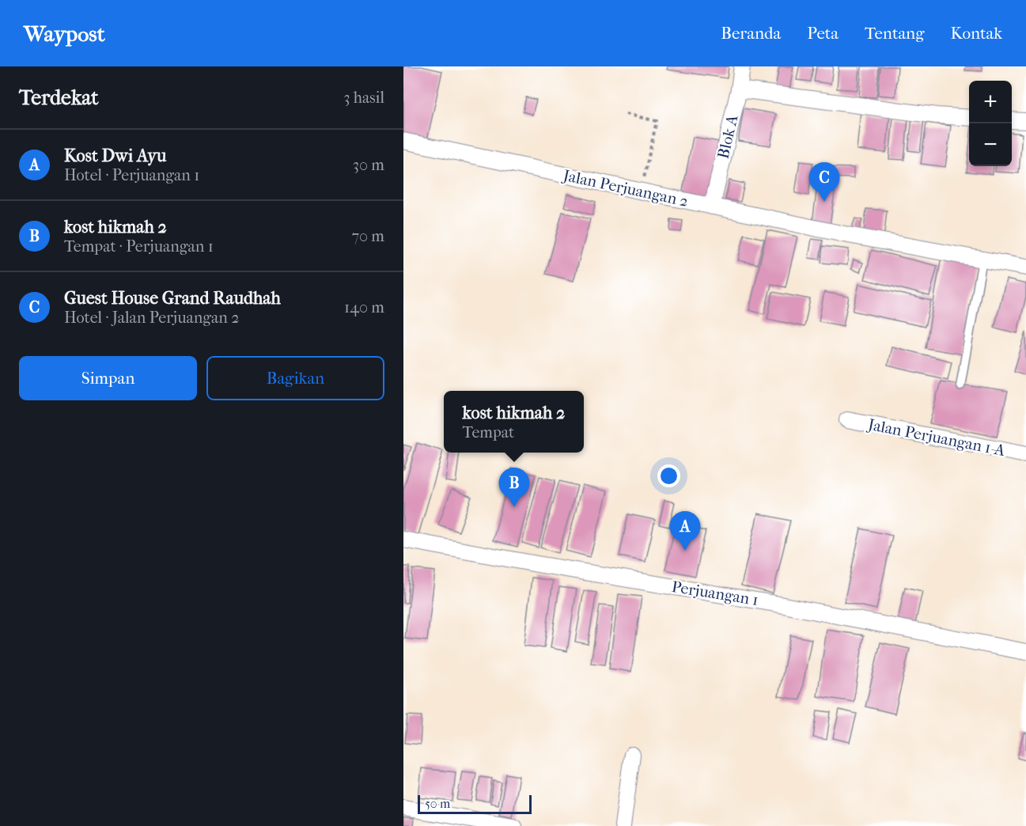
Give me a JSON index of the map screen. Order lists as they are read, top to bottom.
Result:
{
  "streets": {
    "street": [
      "Blok A",
      "Jalan Perjuangan 2",
      "Jalan Perjuangan 1-A",
      "Perjuangan 1"
    ]
  },
  "crossings": [
    ["Blok A", "Jalan Perjuangan 2"]
  ],
  "scale_bar": "50 m",
  "page": {
    "header": "Waypost",
    "nav": [
      "Beranda",
      "Peta",
      "Tentang",
      "Kontak"
    ],
    "heading": ["Terdekat", "3 hasil"],
    "map_buttons": ["+", "−"],
    "list": [
      {
        "mark": "A",
        "name": "Kost Dwi Ayu",
        "note": "Hotel · Perjuangan 1",
        "value": "30 m"
      },
      {
        "mark": "B",
        "name": "kost hikmah 2",
        "note": "Tempat · Perjuangan 1",
        "value": "70 m"
      },
      {
        "mark": "C",
        "name": "Guest House Grand Raudhah",
        "note": "Hotel · Jalan Perjuangan 2",
        "value": "140 m"
      }
    ],
    "pins": ["C", "B", "A"],
    "buttons": ["Simpan", "Bagikan"],
    "popup": ["kost hikmah 2", "Tempat"],
    "scale": "50 m"
  }
}
